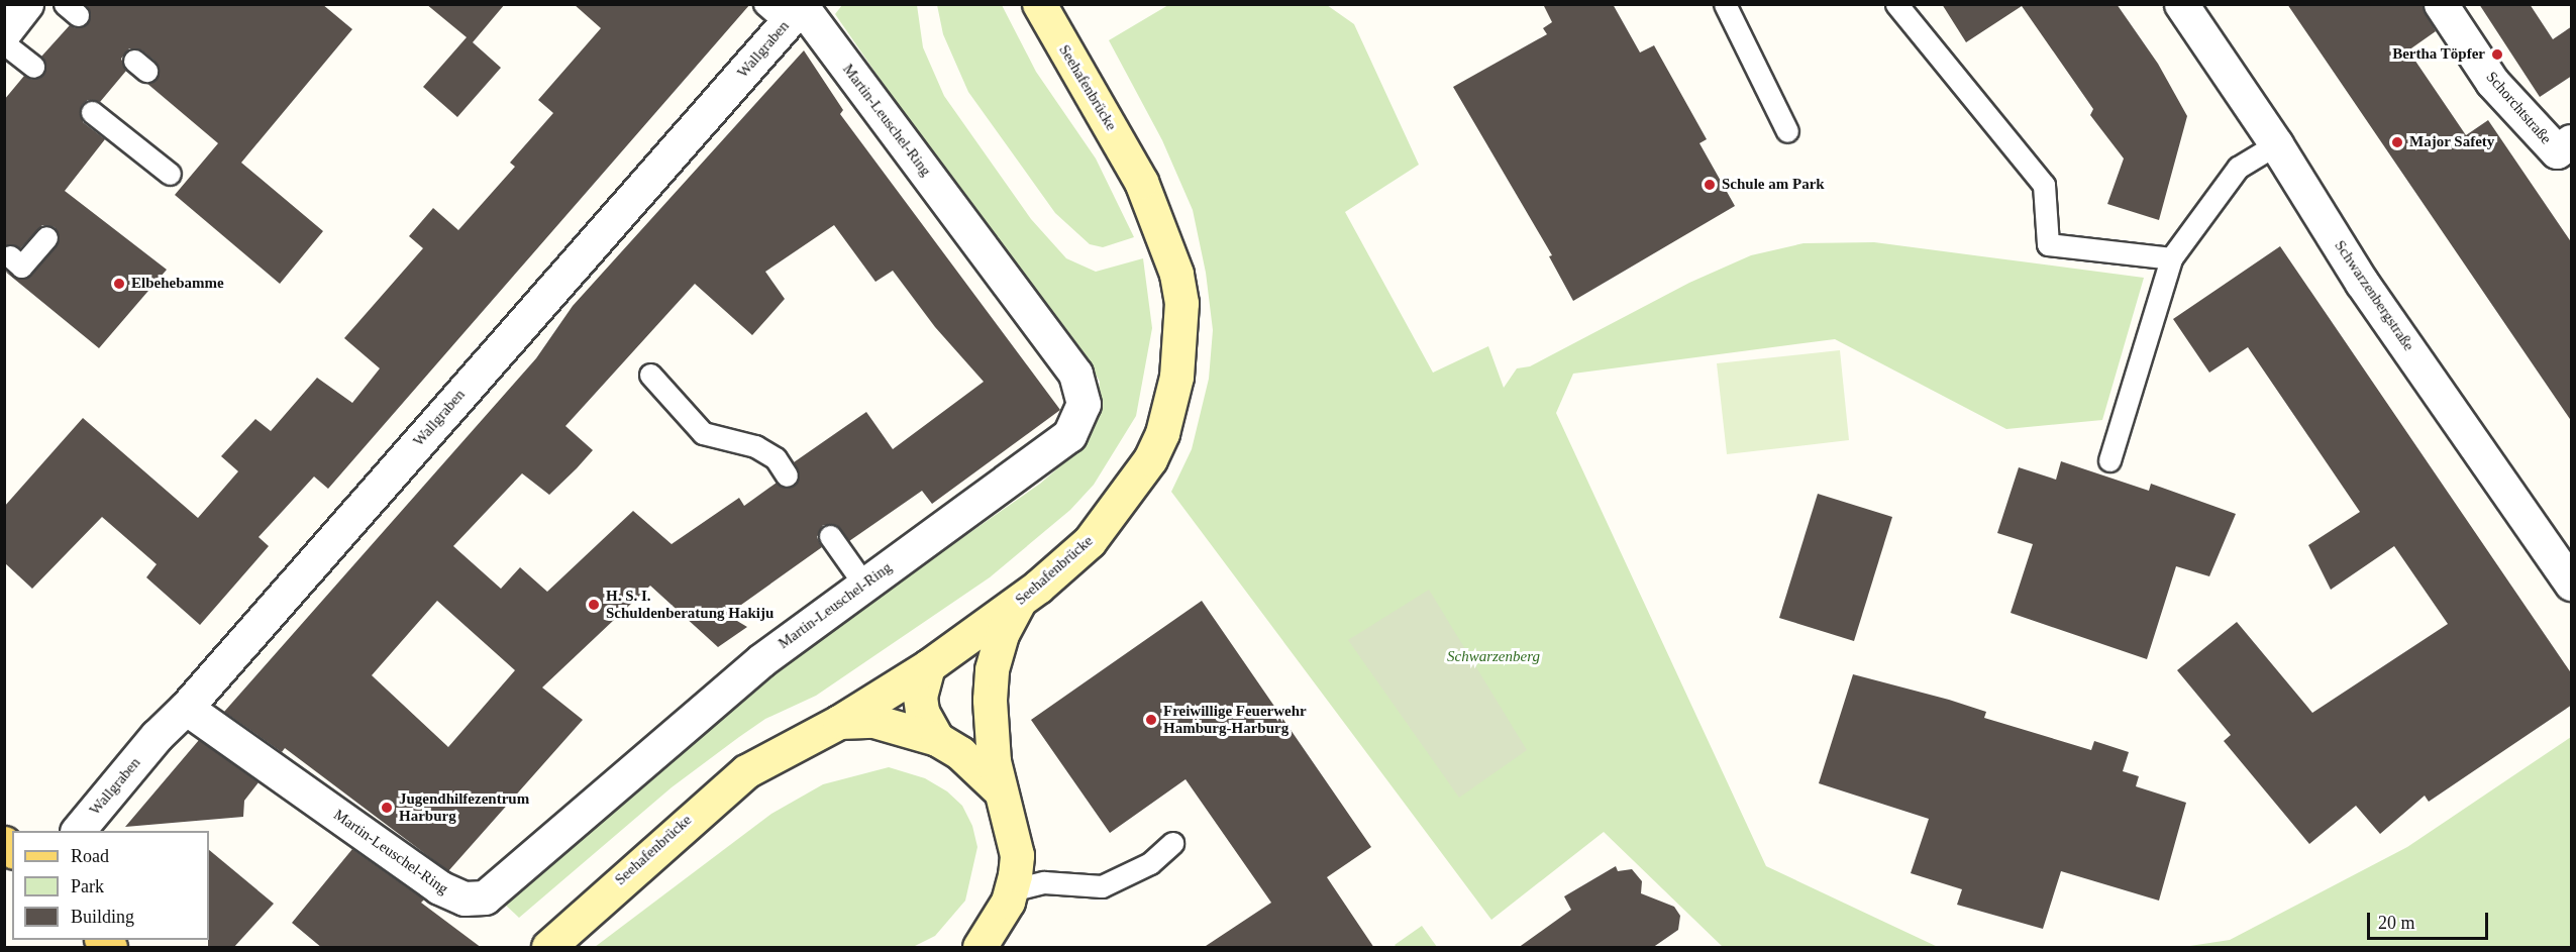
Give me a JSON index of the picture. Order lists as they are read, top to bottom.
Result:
{
  "streets": {
    "main road": ["Seehafenbrücke"],
    "street": [
      "Wallgraben",
      "Schorchtstraße",
      "Martin-Leuschel-Ring",
      "Schwarzenbergstraße"
    ]
  },
  "crossings": [
    ["Wallgraben", "Martin-Leuschel-Ring"]
  ],
  "parks": ["Schwarzenberg"],
  "places": [
    "Bertha Töpfer",
    "Major Safety",
    "Schule am Park",
    "Elbehebamme",
    "H. S. I. Schuldenberatung Hakiju",
    "Freiwillige Feuerwehr Hamburg-Harburg",
    "Jugendhilfezentrum Harburg"
  ],
  "legend": ["Road", "Park", "Building"],
  "scale_bar": "20 m"
}
